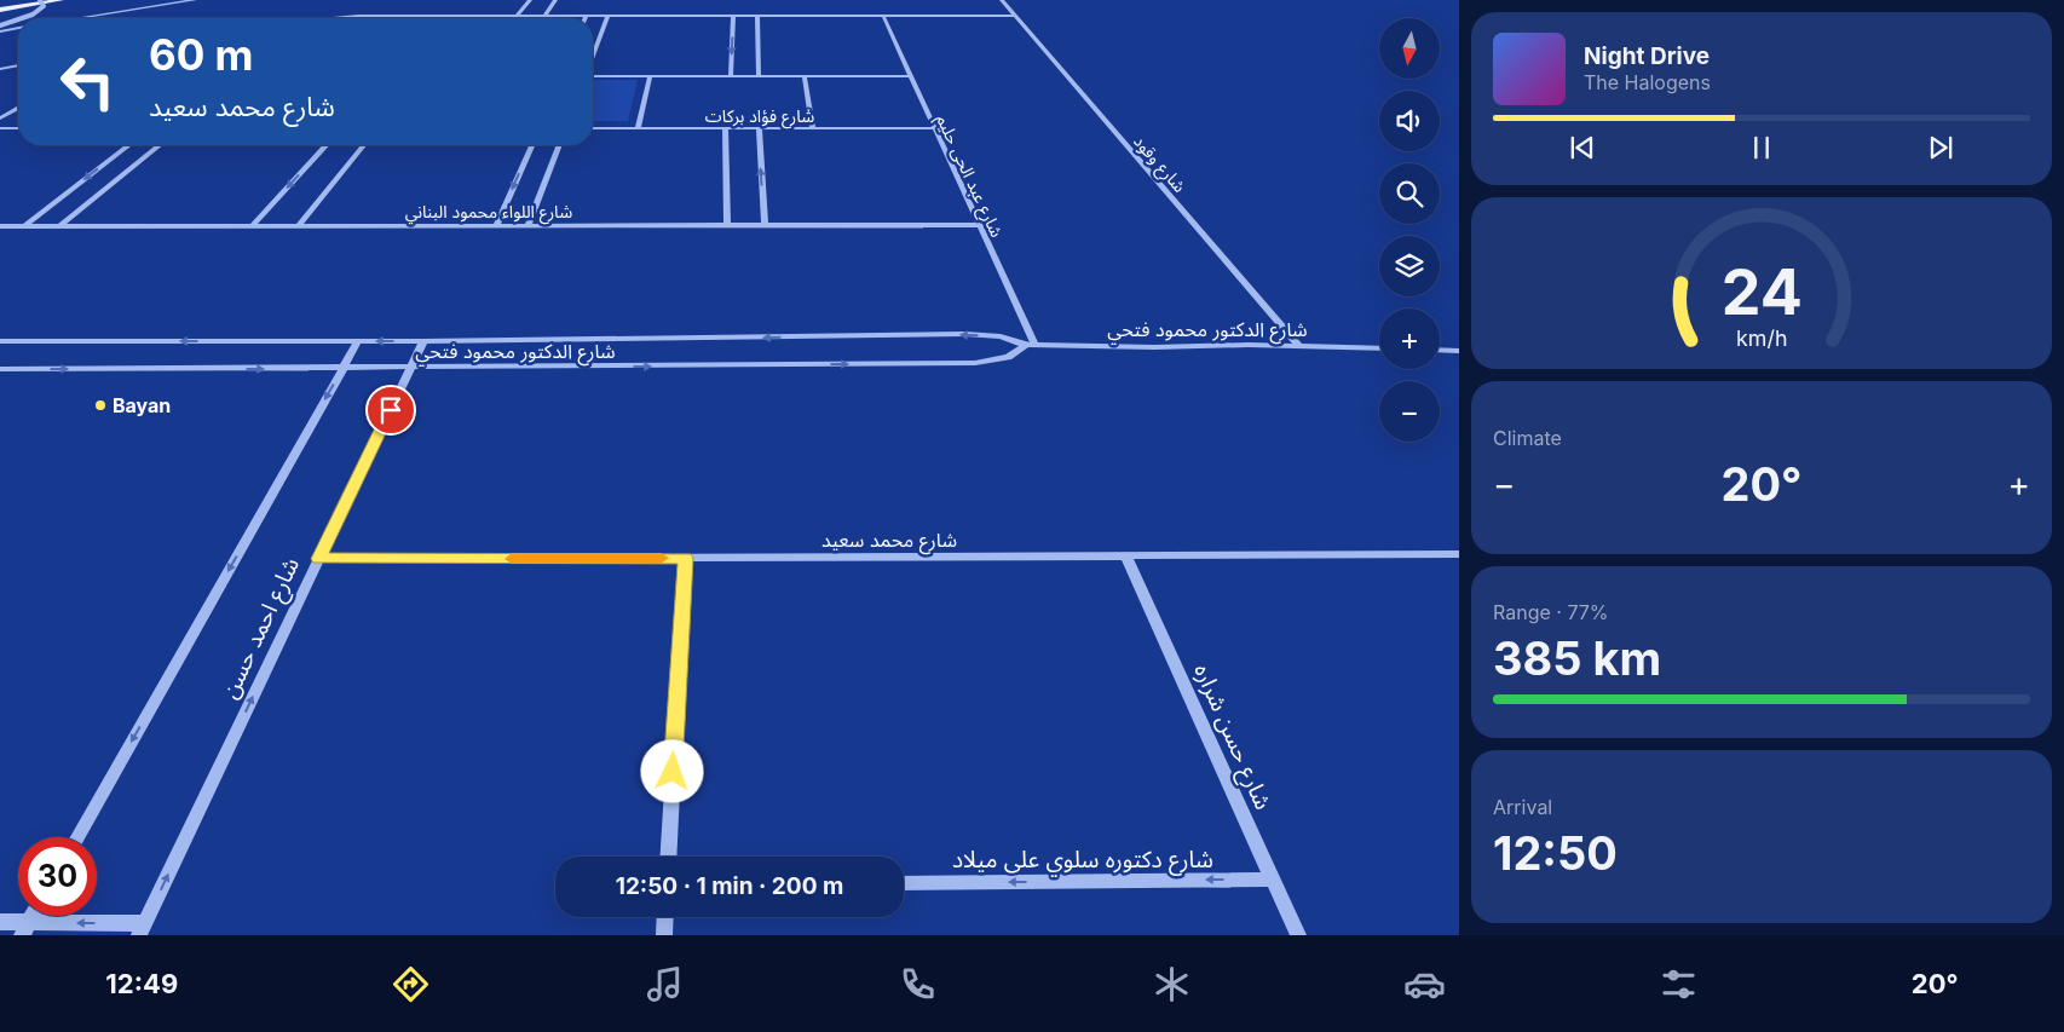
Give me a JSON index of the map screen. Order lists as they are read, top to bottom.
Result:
{
  "streets": {
    "street": [
      "شارع فؤاد بركات",
      "شارع وقود",
      "شارع عبد الحى حليم",
      "شارع اللواء محمود البناني",
      "شارع الدكتور محمود فتحي",
      "شارع محمد سعيد",
      "شارع احمد حسن",
      "شارع حسن شراره",
      "شارع دكتوره سلوي على ميلاد"
    ]
  },
  "crossings": [
    ["شارع فؤاد بركات", "شارع عبد الحى حليم"],
    ["شارع وقود", "شارع الدكتور محمود فتحي"],
    ["شارع عبد الحى حليم", "شارع اللواء محمود البناني"],
    ["شارع عبد الحى حليم", "شارع الدكتور محمود فتحي"],
    ["شارع الدكتور محمود فتحي", "شارع احمد حسن"],
    ["شارع محمد سعيد", "شارع احمد حسن"],
    ["شارع محمد سعيد", "شارع حسن شراره"],
    ["شارع حسن شراره", "شارع دكتوره سلوي على ميلاد"]
  ],
  "one_way": ["شارع دكتوره سلوي على ميلاد"],
  "places": ["Bayan"],
  "north": "bottom",
  "page": {
    "map_buttons": ["+", "−"],
    "turn": ["60 m", "شارع محمد سعيد"],
    "song": ["Night Drive", "The Halogens"],
    "tile": [
      "Climate",
      ["Range · 77%", "385 km"],
      ["Arrival", "12:50"]
    ],
    "heat": ["−", "20°", "+"],
    "limit": "30",
    "trip": "12:50 · 1 min · 200 m",
    "tabs": ["12:49", "20°"],
    "gauge": ["24", "km/h"]
  }
}
